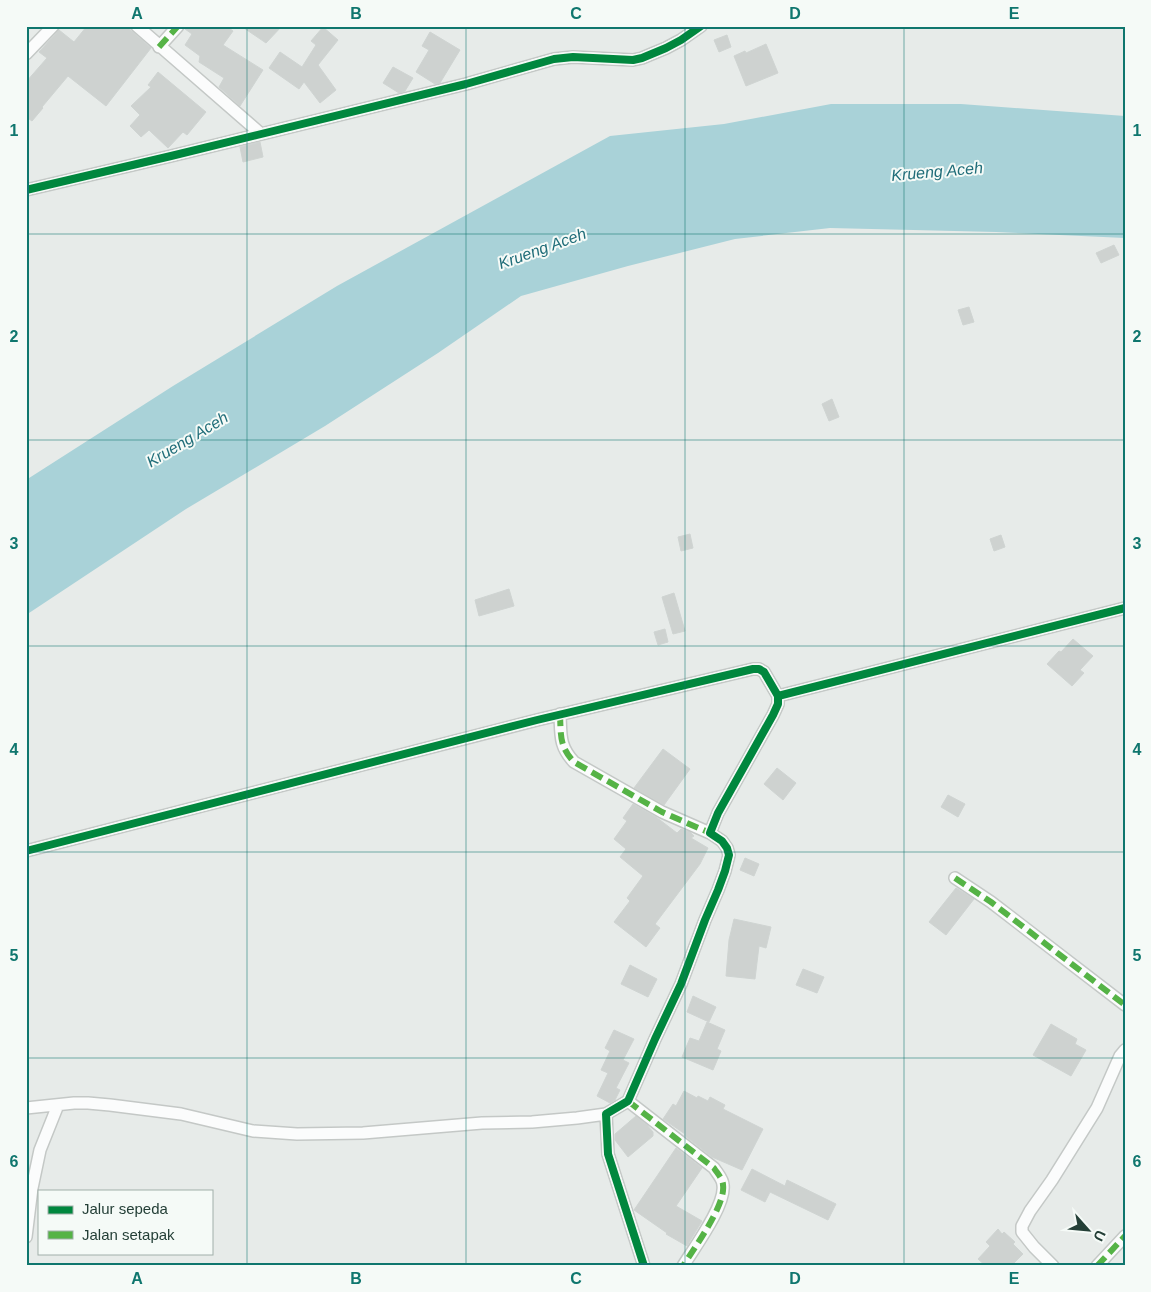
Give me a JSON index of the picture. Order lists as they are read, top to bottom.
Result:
{
  "water": ["Krueng Aceh"],
  "legend": ["Jalur sepeda", "Jalan setapak"],
  "north": "bottom right",
  "grid": {
    "columns": [
      "A",
      "B",
      "C",
      "D",
      "E"
    ],
    "rows": [
      "1",
      "2",
      "3",
      "4",
      "5",
      "6"
    ]
  }
}
